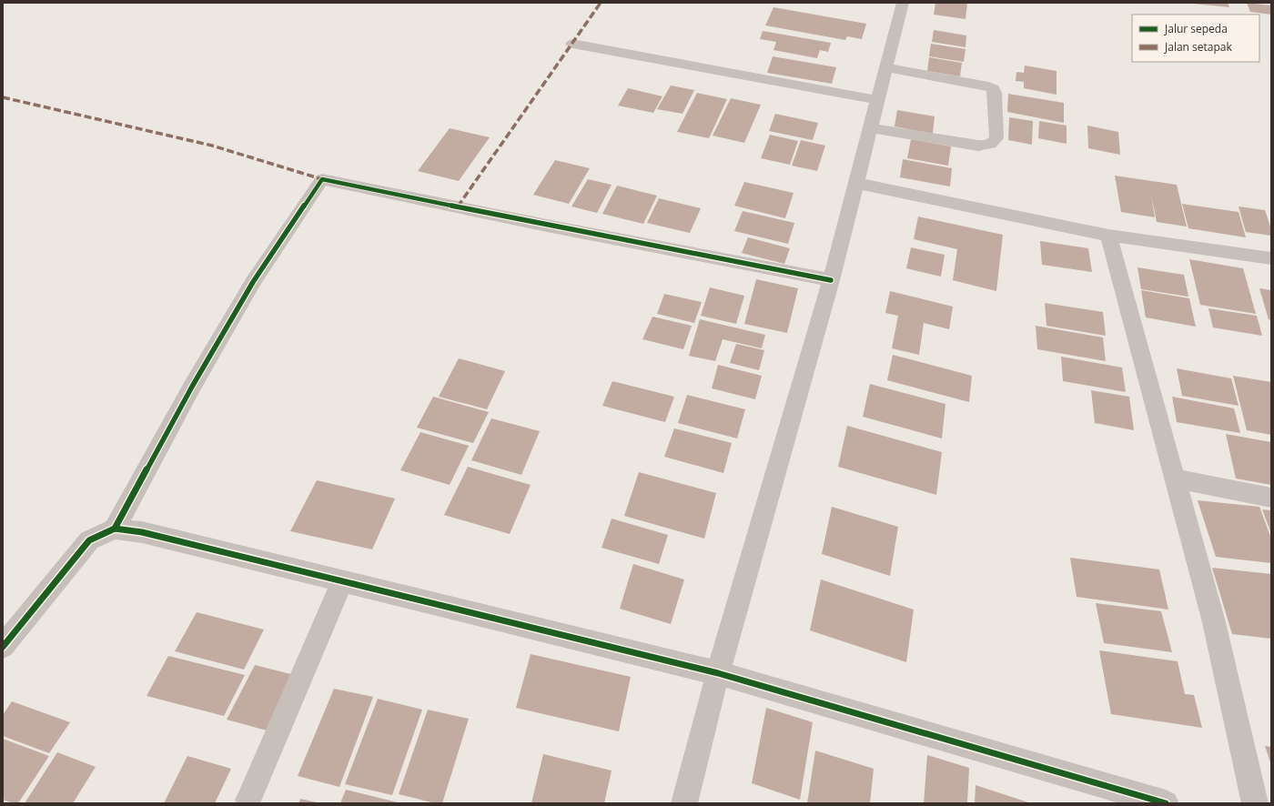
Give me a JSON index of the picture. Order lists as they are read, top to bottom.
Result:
{
  "legend": ["Jalur sepeda", "Jalan setapak"]
}
